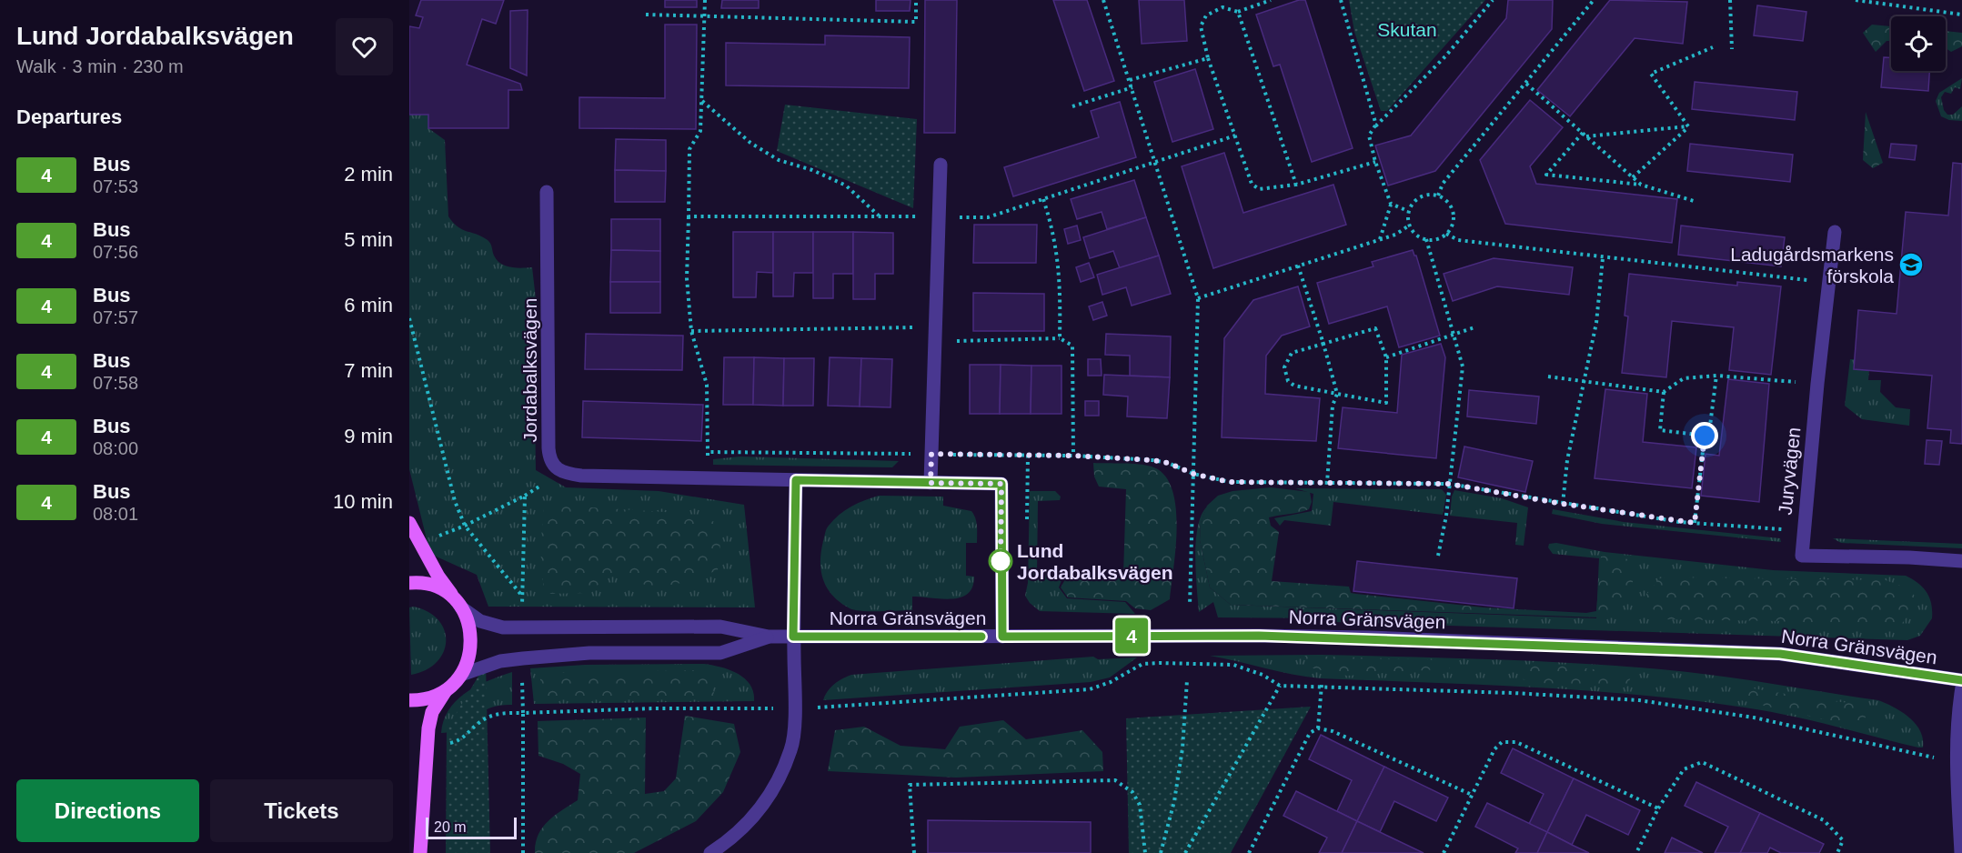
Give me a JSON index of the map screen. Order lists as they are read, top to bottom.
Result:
{
  "streets": {
    "street": ["Jordabalksvägen", "Juryvägen", "Norra Gränsvägen"]
  },
  "crossings": [
    ["Jordabalksvägen", "Norra Gränsvägen"]
  ],
  "parks": ["Skutan"],
  "places": {
    "school or university": ["Ladugårdsmarkens förskola"],
    "other": ["Lund Jordabalksvägen"]
  },
  "lines": ["bus line 4"],
  "scale_bar": "20 m",
  "page": {
    "heading": [
      ["Lund Jordabalksvägen", "Walk · 3 min · 230 m"],
      "Departures"
    ],
    "on_map": "4",
    "list": [
      {
        "mark": "4",
        "name": "Bus",
        "note": "07:53",
        "value": "2 min"
      },
      {
        "mark": "4",
        "name": "Bus",
        "note": "07:56",
        "value": "5 min"
      },
      {
        "mark": "4",
        "name": "Bus",
        "note": "07:57",
        "value": "6 min"
      },
      {
        "mark": "4",
        "name": "Bus",
        "note": "07:58",
        "value": "7 min"
      },
      {
        "mark": "4",
        "name": "Bus",
        "note": "08:00",
        "value": "9 min"
      },
      {
        "mark": "4",
        "name": "Bus",
        "note": "08:01",
        "value": "10 min"
      }
    ],
    "buttons": ["Directions", "Tickets"],
    "scale": "20 m"
  }
}
